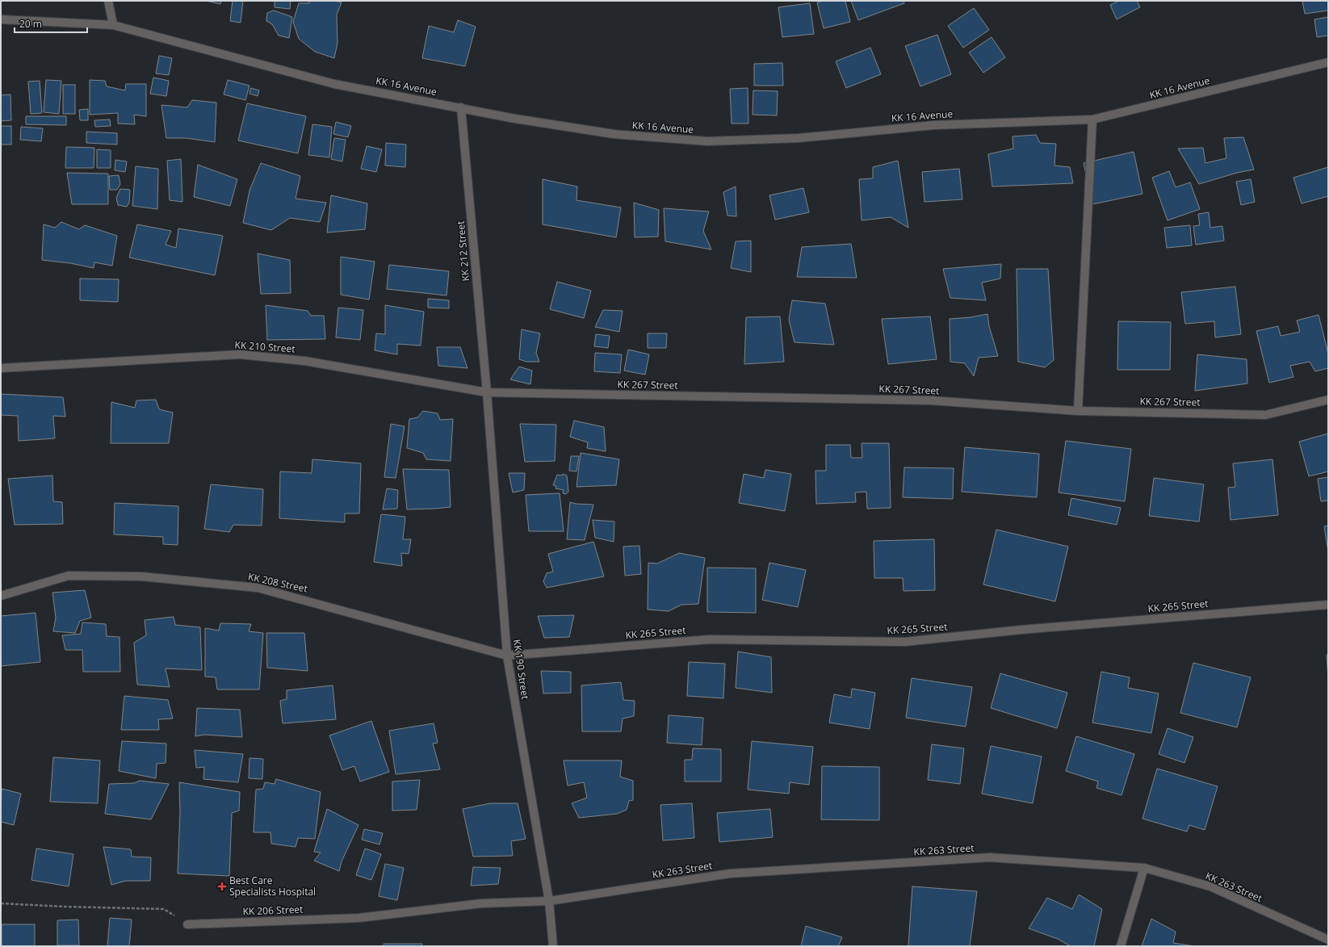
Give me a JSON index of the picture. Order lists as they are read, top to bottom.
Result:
{
  "streets": {
    "street": [
      "KK 16 Avenue",
      "KK 212 Street",
      "KK 210 Street",
      "KK 267 Street",
      "KK 208 Street",
      "KK 265 Street",
      "KK 190 Street",
      "KK 263 Street",
      "KK 206 Street"
    ]
  },
  "crossings": [
    ["KK 16 Avenue", "KK 212 Street"],
    ["KK 212 Street", "KK 210 Street"],
    ["KK 212 Street", "KK 267 Street"],
    ["KK 212 Street", "KK 190 Street"],
    ["KK 210 Street", "KK 267 Street"],
    ["KK 210 Street", "KK 190 Street"],
    ["KK 267 Street", "KK 190 Street"],
    ["KK 208 Street", "KK 265 Street"],
    ["KK 208 Street", "KK 190 Street"],
    ["KK 265 Street", "KK 190 Street"],
    ["KK 190 Street", "KK 263 Street"],
    ["KK 190 Street", "KK 206 Street"],
    ["KK 263 Street", "KK 206 Street"]
  ],
  "places": {
    "health": ["Best Care Specialists Hospital"]
  },
  "scale_bar": "20 m"
}
